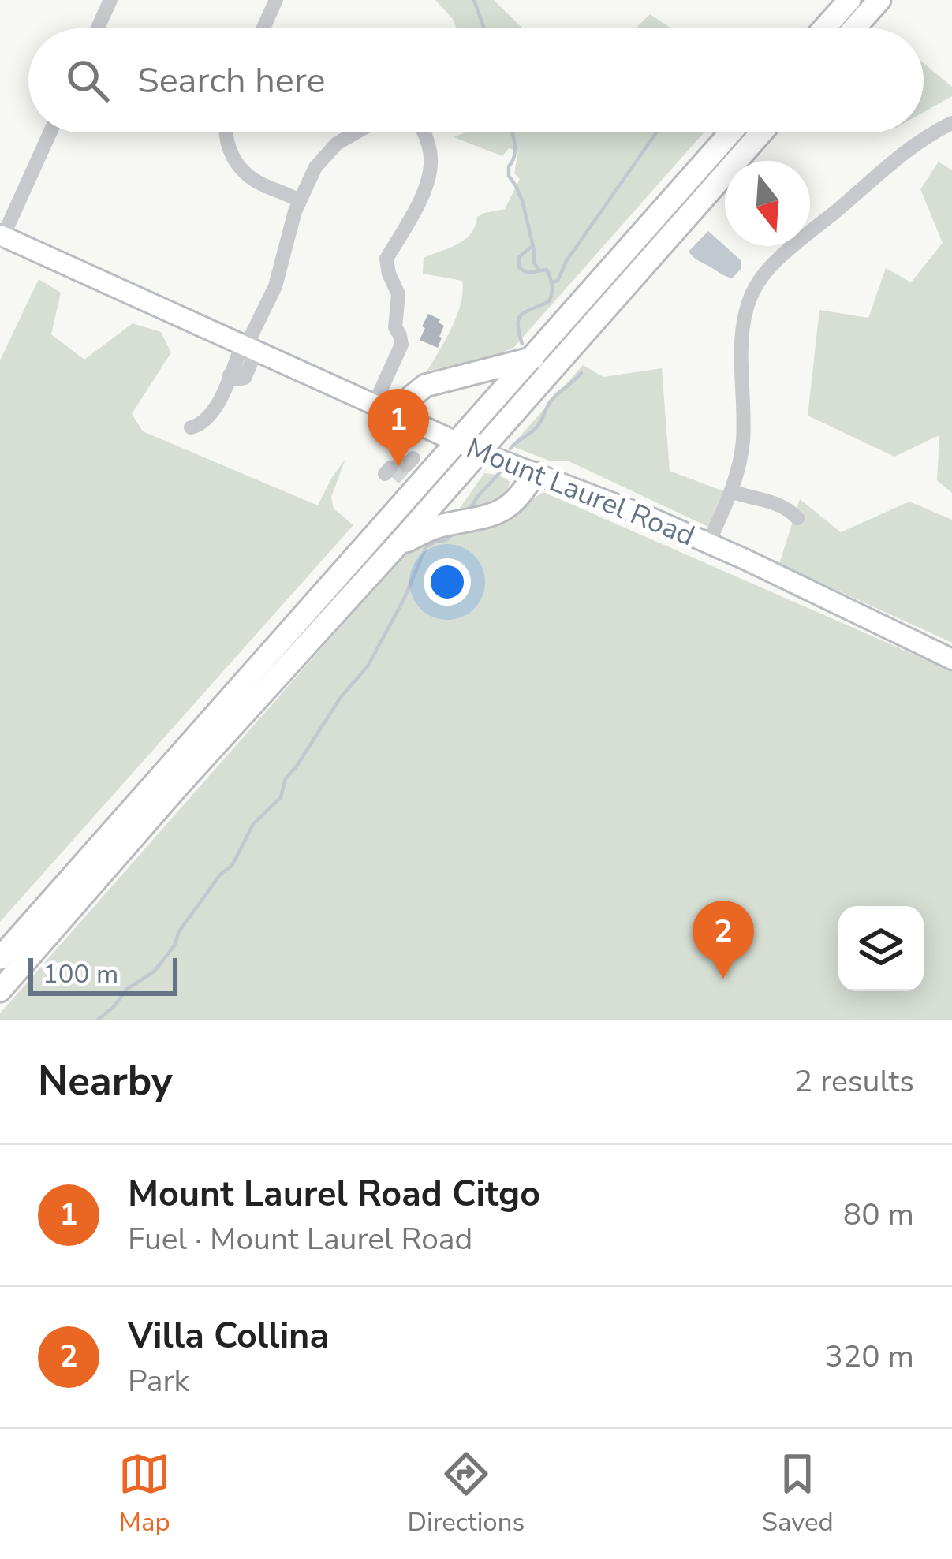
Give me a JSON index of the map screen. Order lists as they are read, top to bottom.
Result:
{
  "streets": {
    "main road": ["Mount Laurel Road"]
  },
  "scale_bar": "100 m",
  "north": "bottom",
  "page": {
    "search": "Search here",
    "pins": ["1", "2"],
    "scale": "100 m",
    "heading": ["Nearby", "2 results"],
    "list": [
      {
        "mark": "1",
        "name": "Mount Laurel Road Citgo",
        "note": "Fuel · Mount Laurel Road",
        "value": "80 m"
      },
      {
        "mark": "2",
        "name": "Villa Collina",
        "note": "Park",
        "value": "320 m"
      }
    ],
    "nav": ["Map", "Directions", "Saved"]
  }
}
